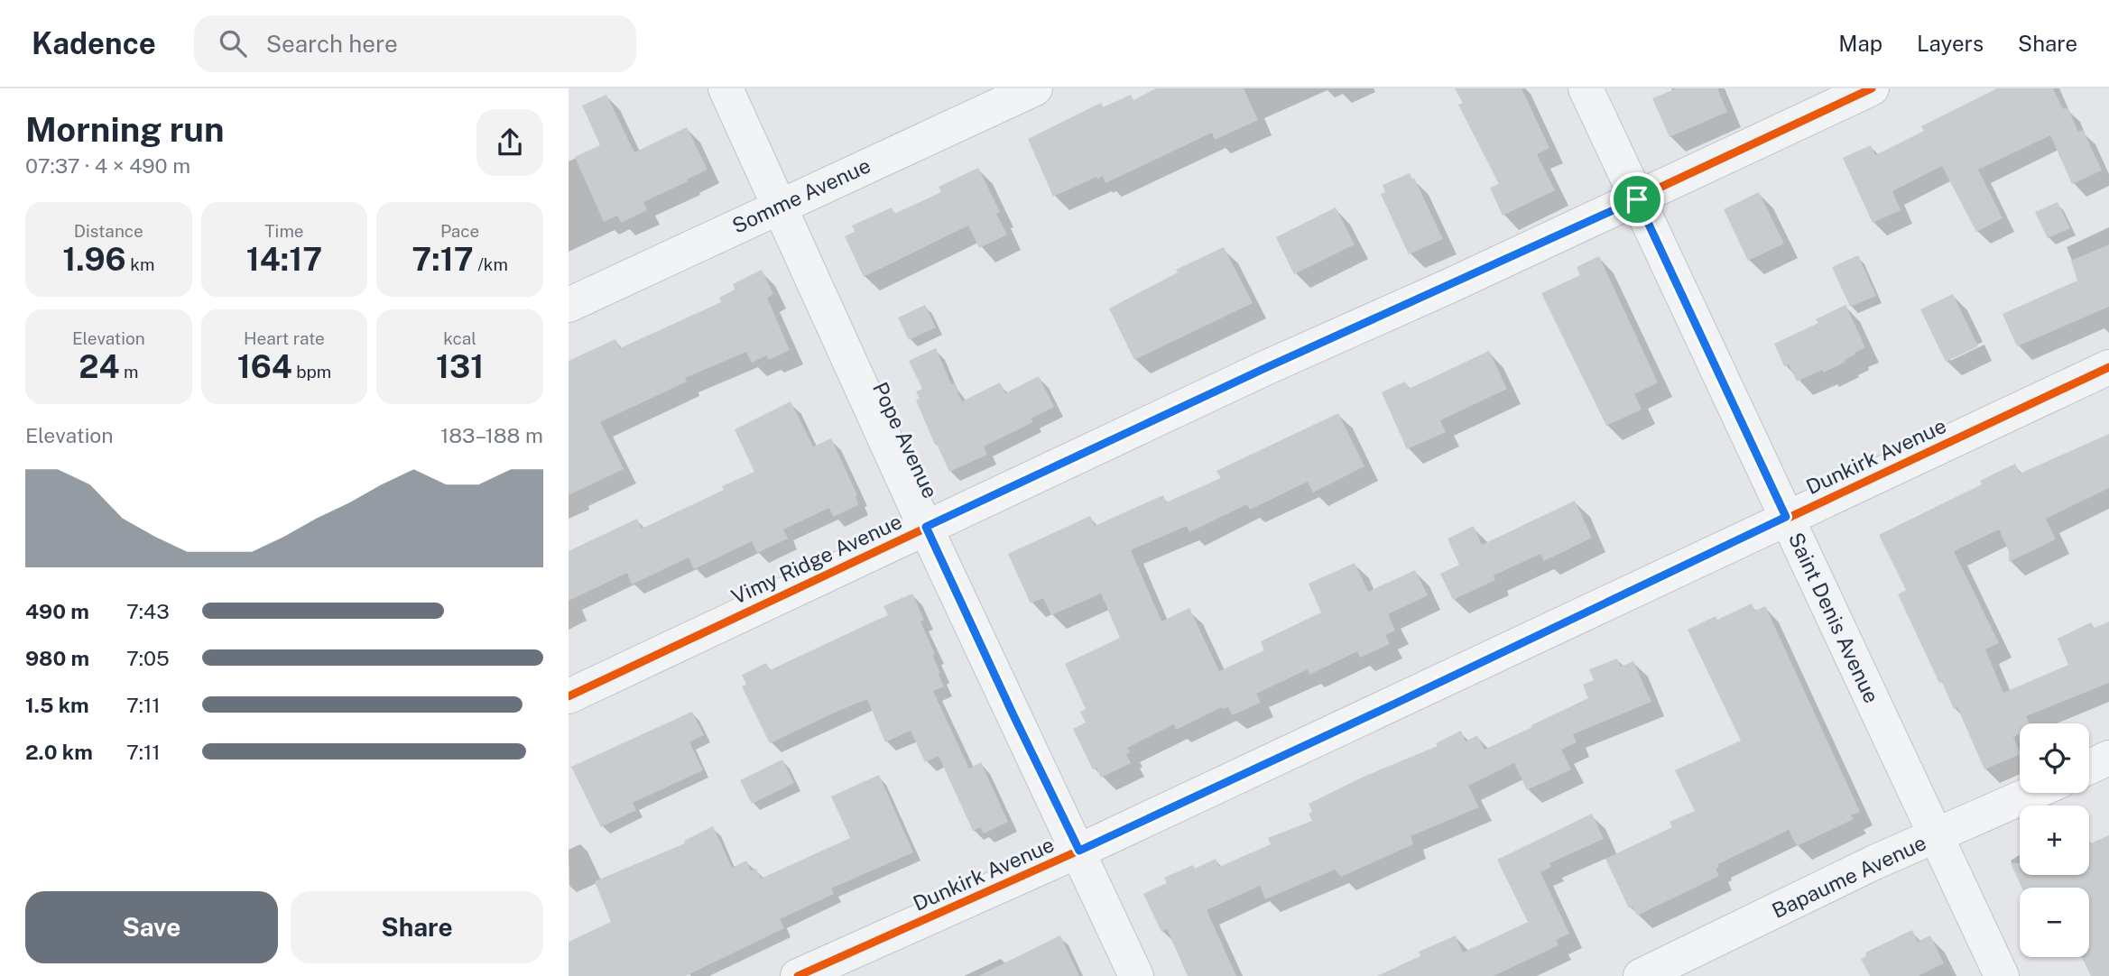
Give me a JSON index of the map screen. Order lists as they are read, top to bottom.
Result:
{
  "streets": {
    "street": [
      "Somme Avenue",
      "Pope Avenue",
      "Dunkirk Avenue",
      "Vimy Ridge Avenue",
      "Saint Denis Avenue",
      "Bapaume Avenue"
    ]
  },
  "crossings": [
    ["Somme Avenue", "Pope Avenue"],
    ["Pope Avenue", "Dunkirk Avenue"],
    ["Pope Avenue", "Vimy Ridge Avenue"],
    ["Dunkirk Avenue", "Saint Denis Avenue"],
    ["Vimy Ridge Avenue", "Saint Denis Avenue"],
    ["Saint Denis Avenue", "Bapaume Avenue"]
  ],
  "page": {
    "header": "Kadence",
    "search": "Search here",
    "nav": ["Map", "Layers", "Share"],
    "heading": ["Morning run", "07:37 · 4 × 490 m"],
    "stats": [
      ["Distance", "1.96 km"],
      ["Time", "14:17"],
      ["Pace", "7:17 /km"],
      ["Elevation", "24 m"],
      ["Heart rate", "164 bpm"],
      ["kcal", "131"]
    ],
    "chart": ["Elevation", "183–188 m"],
    "list": [
      {
        "name": "490 m",
        "note": "7:43"
      },
      {
        "name": "980 m",
        "note": "7:05"
      },
      {
        "name": "1.5 km",
        "note": "7:11"
      },
      {
        "name": "2.0 km",
        "note": "7:11"
      }
    ],
    "map_buttons": ["+", "−"],
    "buttons": ["Save", "Share"]
  }
}
